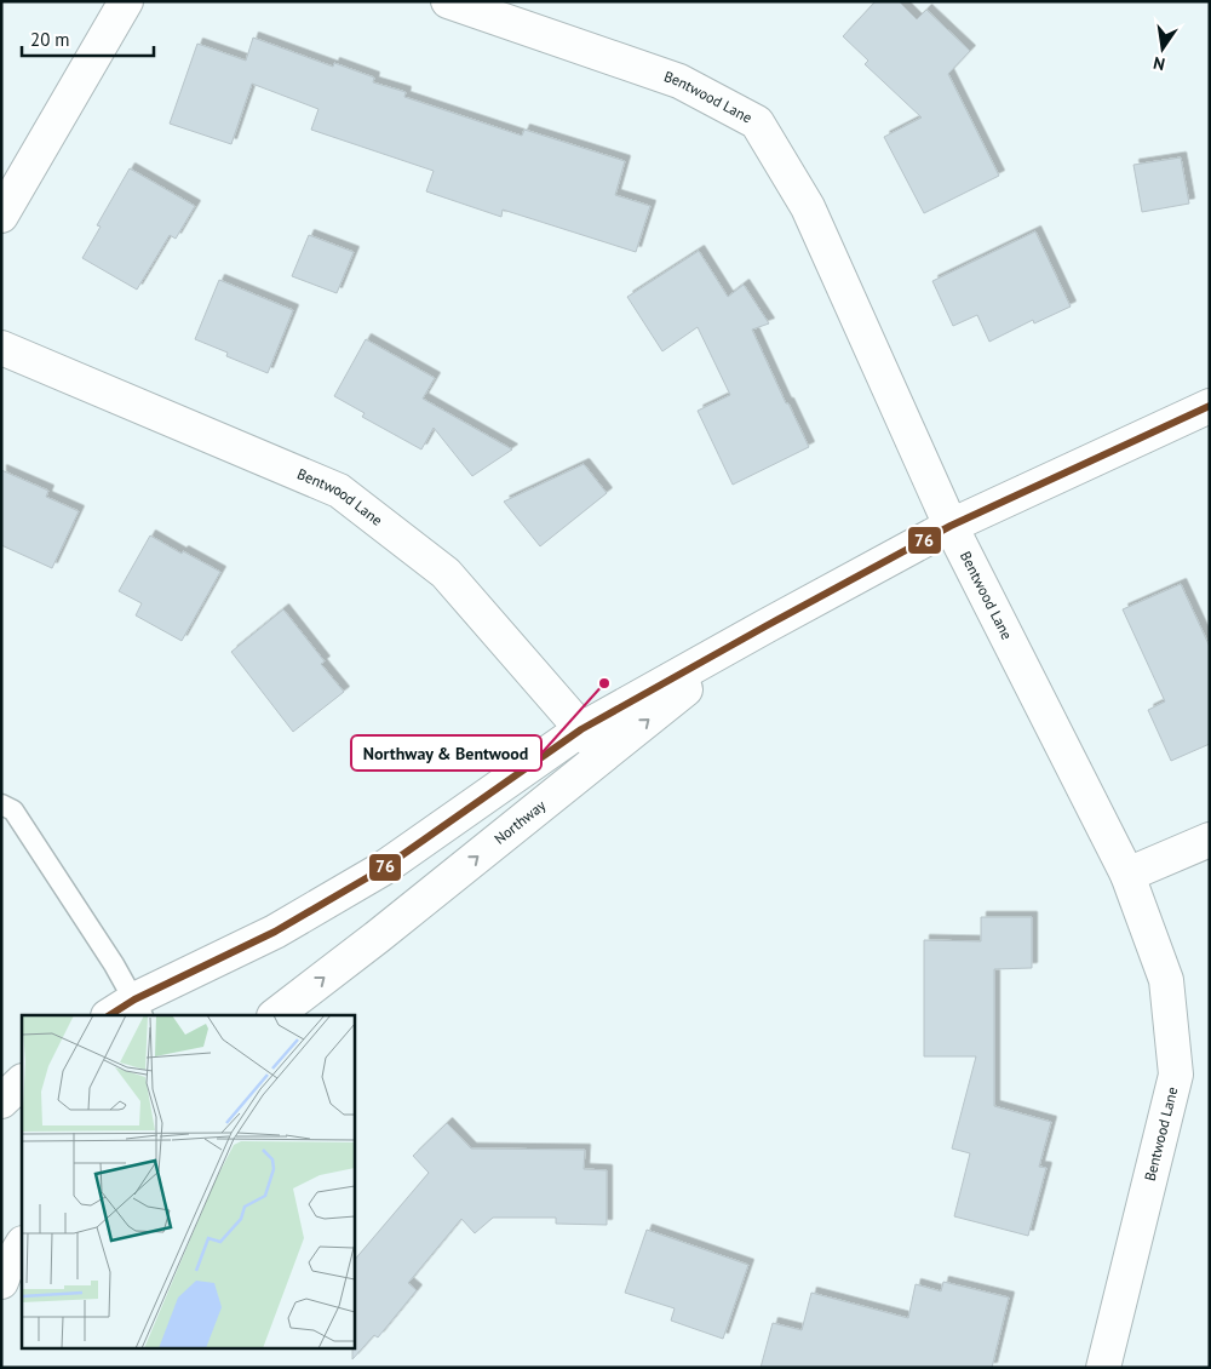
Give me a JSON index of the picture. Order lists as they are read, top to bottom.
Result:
{
  "streets": {
    "street": ["Bentwood Lane", "Northway"]
  },
  "crossings": [
    ["Bentwood Lane", "Northway"]
  ],
  "places": ["Northway & Bentwood"],
  "lines": ["transit line 76"],
  "scale_bar": "20 m",
  "north": "bottom"
}
